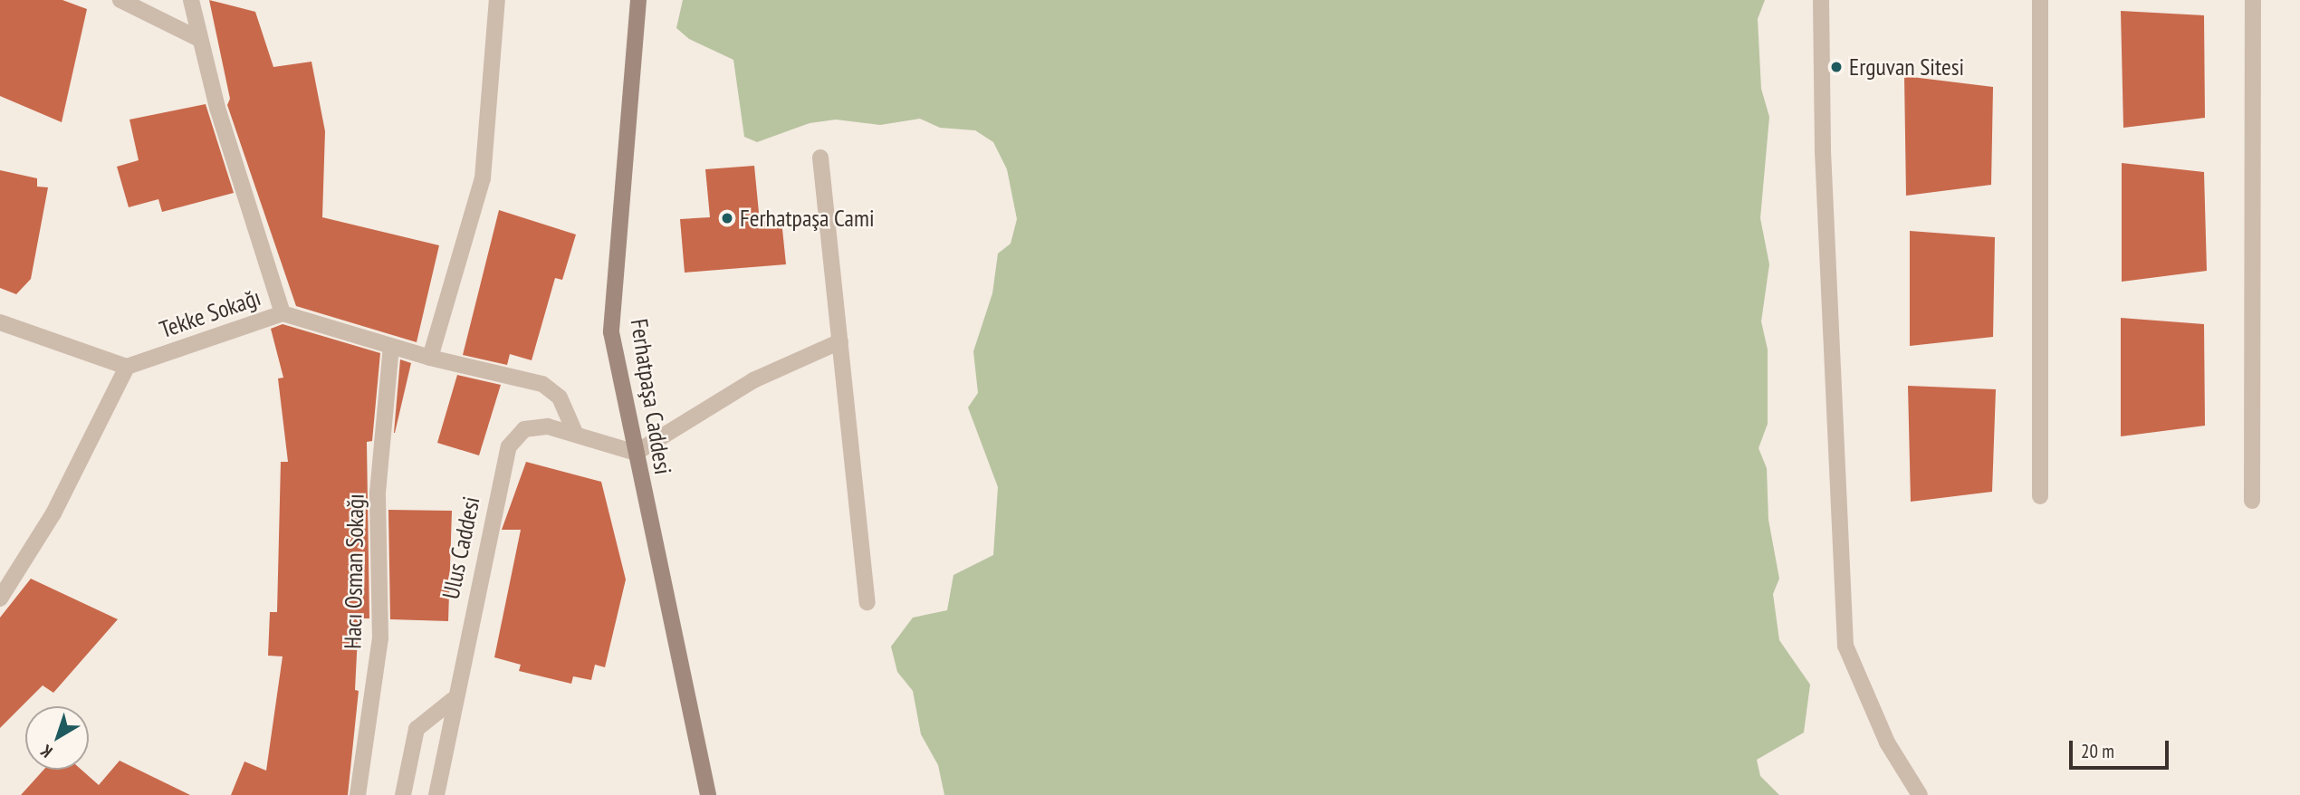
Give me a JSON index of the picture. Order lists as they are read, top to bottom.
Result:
{
  "streets": {
    "main road": ["Ferhatpaşa Caddesi"],
    "street": ["Tekke Sokağı", "Ulus Caddesi", "Hacı Osman Sokağı"]
  },
  "crossings": [
    ["Tekke Sokağı", "Ulus Caddesi"],
    ["Tekke Sokağı", "Hacı Osman Sokağı"],
    ["Ferhatpaşa Caddesi", "Ulus Caddesi"]
  ],
  "places": ["Erguvan Sitesi", "Ferhatpaşa Cami"],
  "scale_bar": "20 m",
  "north": "bottom left"
}
